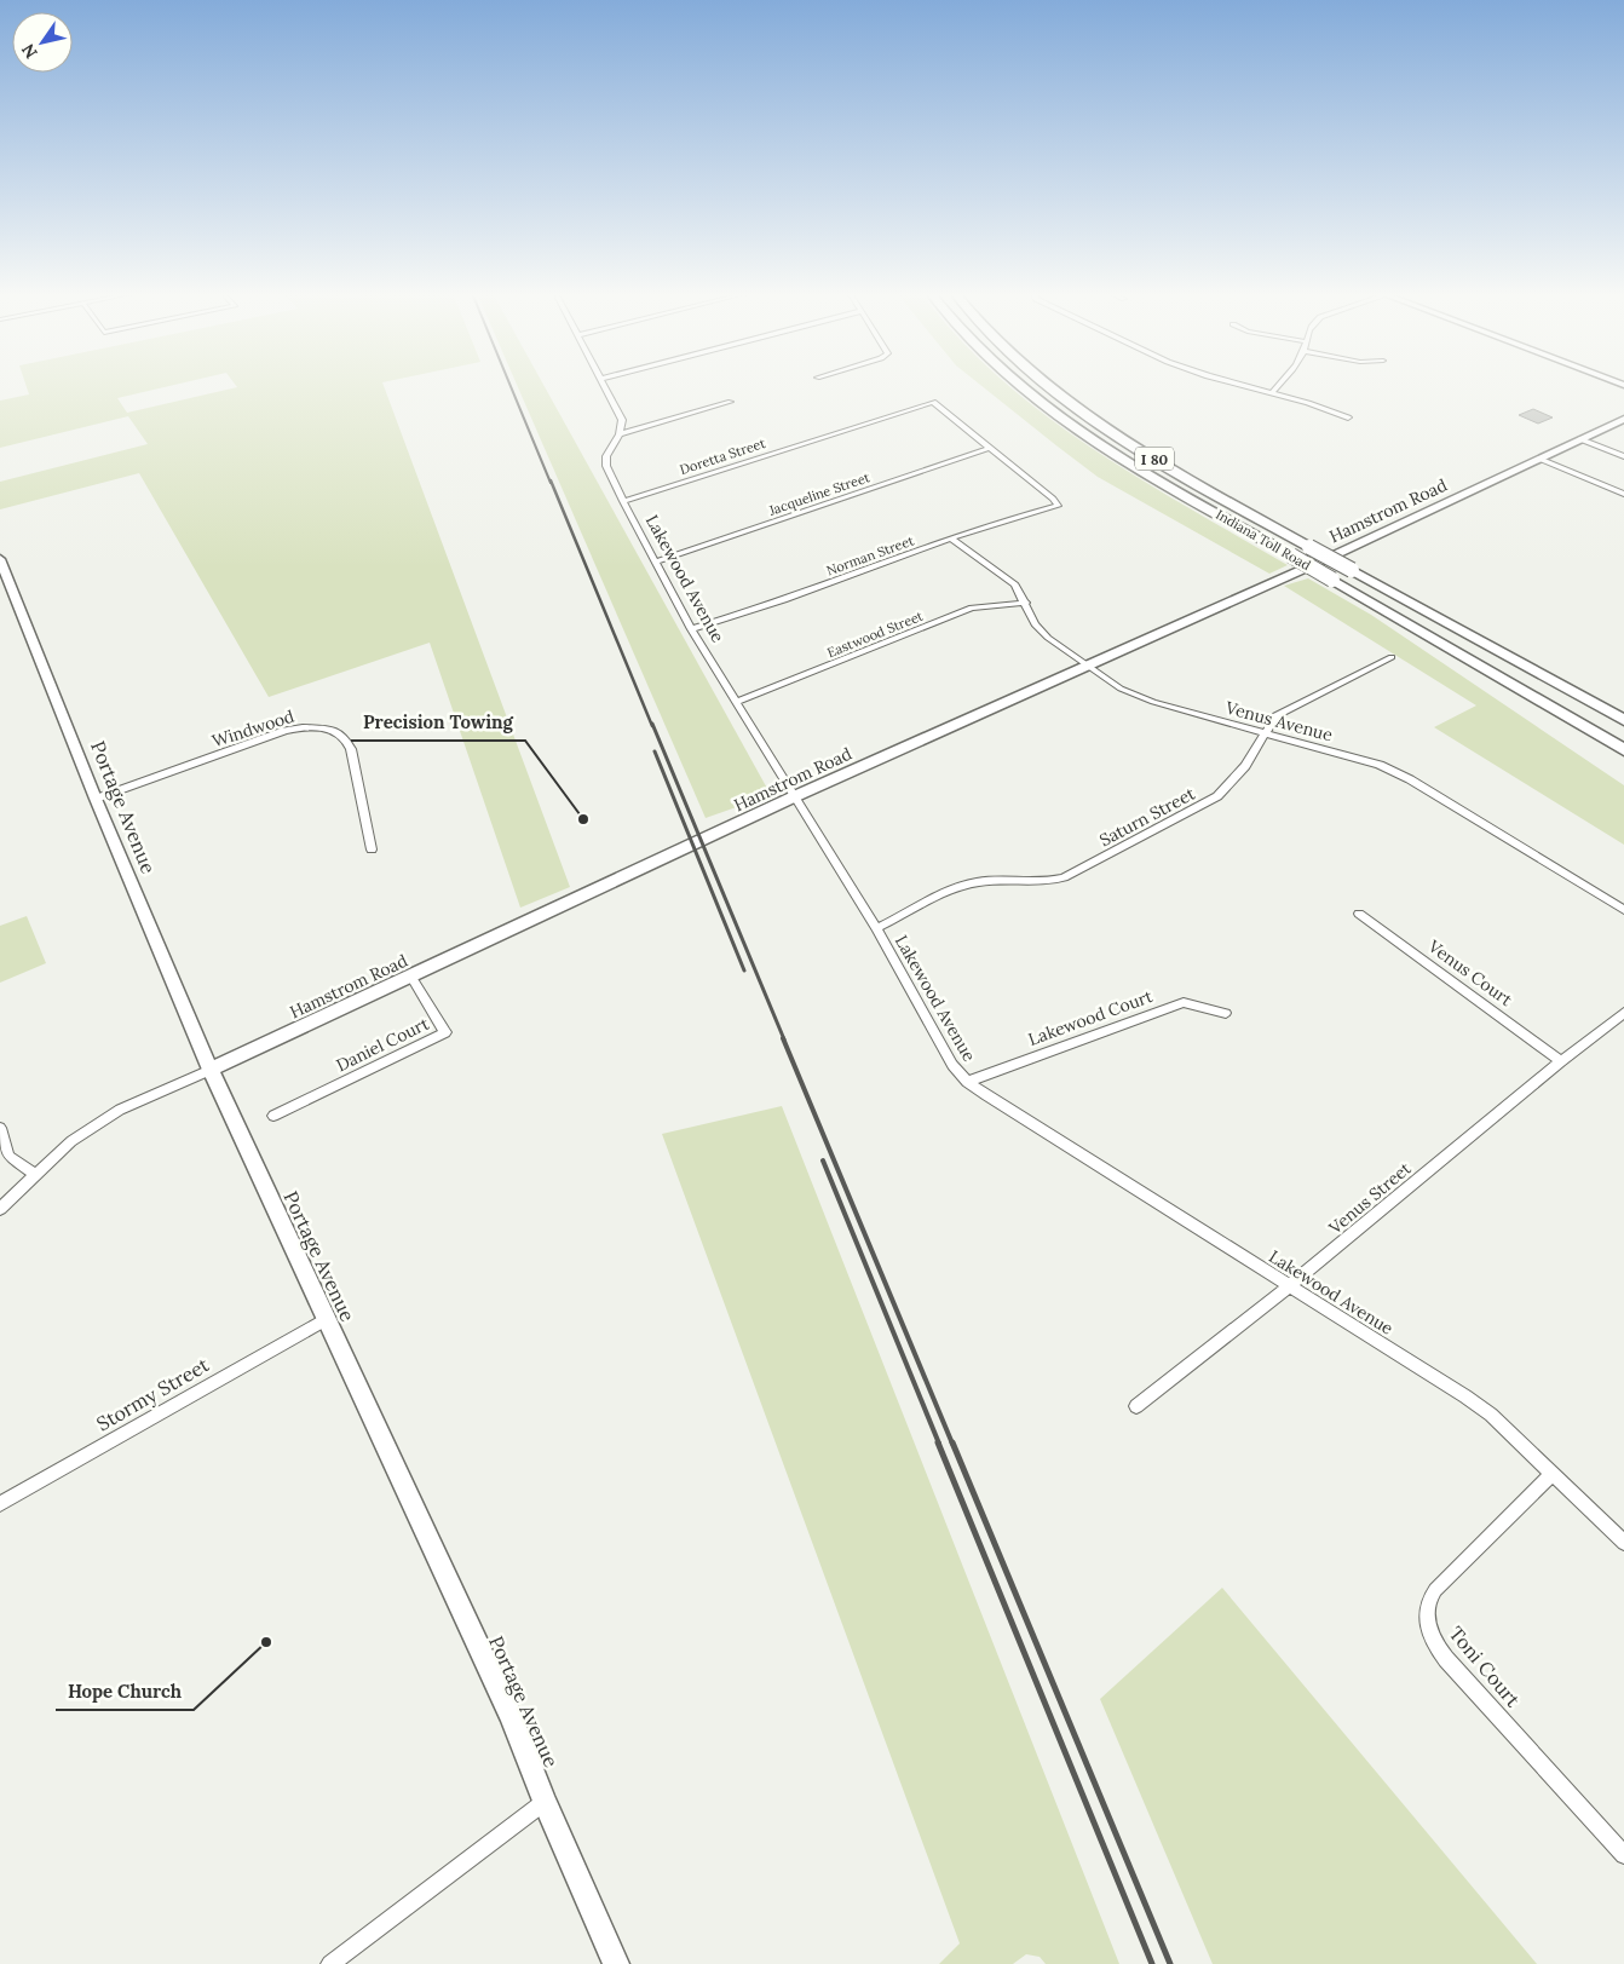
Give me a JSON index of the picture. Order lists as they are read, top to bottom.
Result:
{
  "streets": {
    "highway": ["I 80", "Indiana Toll Road"],
    "street": [
      "Doretta Street",
      "Jacqueline Street",
      "Hamstrom Road",
      "Norman Street",
      "Lakewood Avenue",
      "Eastwood Street",
      "Venus Avenue",
      "Windwood",
      "Portage Avenue",
      "Saturn Street",
      "Venus Court",
      "Lakewood Court",
      "Daniel Court",
      "Venus Street",
      "Stormy Street",
      "Toni Court"
    ]
  },
  "crossings": [
    ["Doretta Street", "Lakewood Avenue"],
    ["Jacqueline Street", "Lakewood Avenue"],
    ["Hamstrom Road", "Lakewood Avenue"],
    ["Hamstrom Road", "Venus Avenue"],
    ["Hamstrom Road", "Portage Avenue"],
    ["Hamstrom Road", "Daniel Court"],
    ["Norman Street", "Lakewood Avenue"],
    ["Norman Street", "Venus Avenue"],
    ["Lakewood Avenue", "Eastwood Street"],
    ["Lakewood Avenue", "Saturn Street"],
    ["Lakewood Avenue", "Lakewood Court"],
    ["Lakewood Avenue", "Venus Street"],
    ["Lakewood Avenue", "Toni Court"],
    ["Eastwood Street", "Venus Avenue"],
    ["Venus Avenue", "Saturn Street"],
    ["Windwood", "Portage Avenue"],
    ["Portage Avenue", "Stormy Street"],
    ["Venus Court", "Venus Street"]
  ],
  "places": ["Precision Towing", "Hope Church"],
  "north": "bottom left"
}
